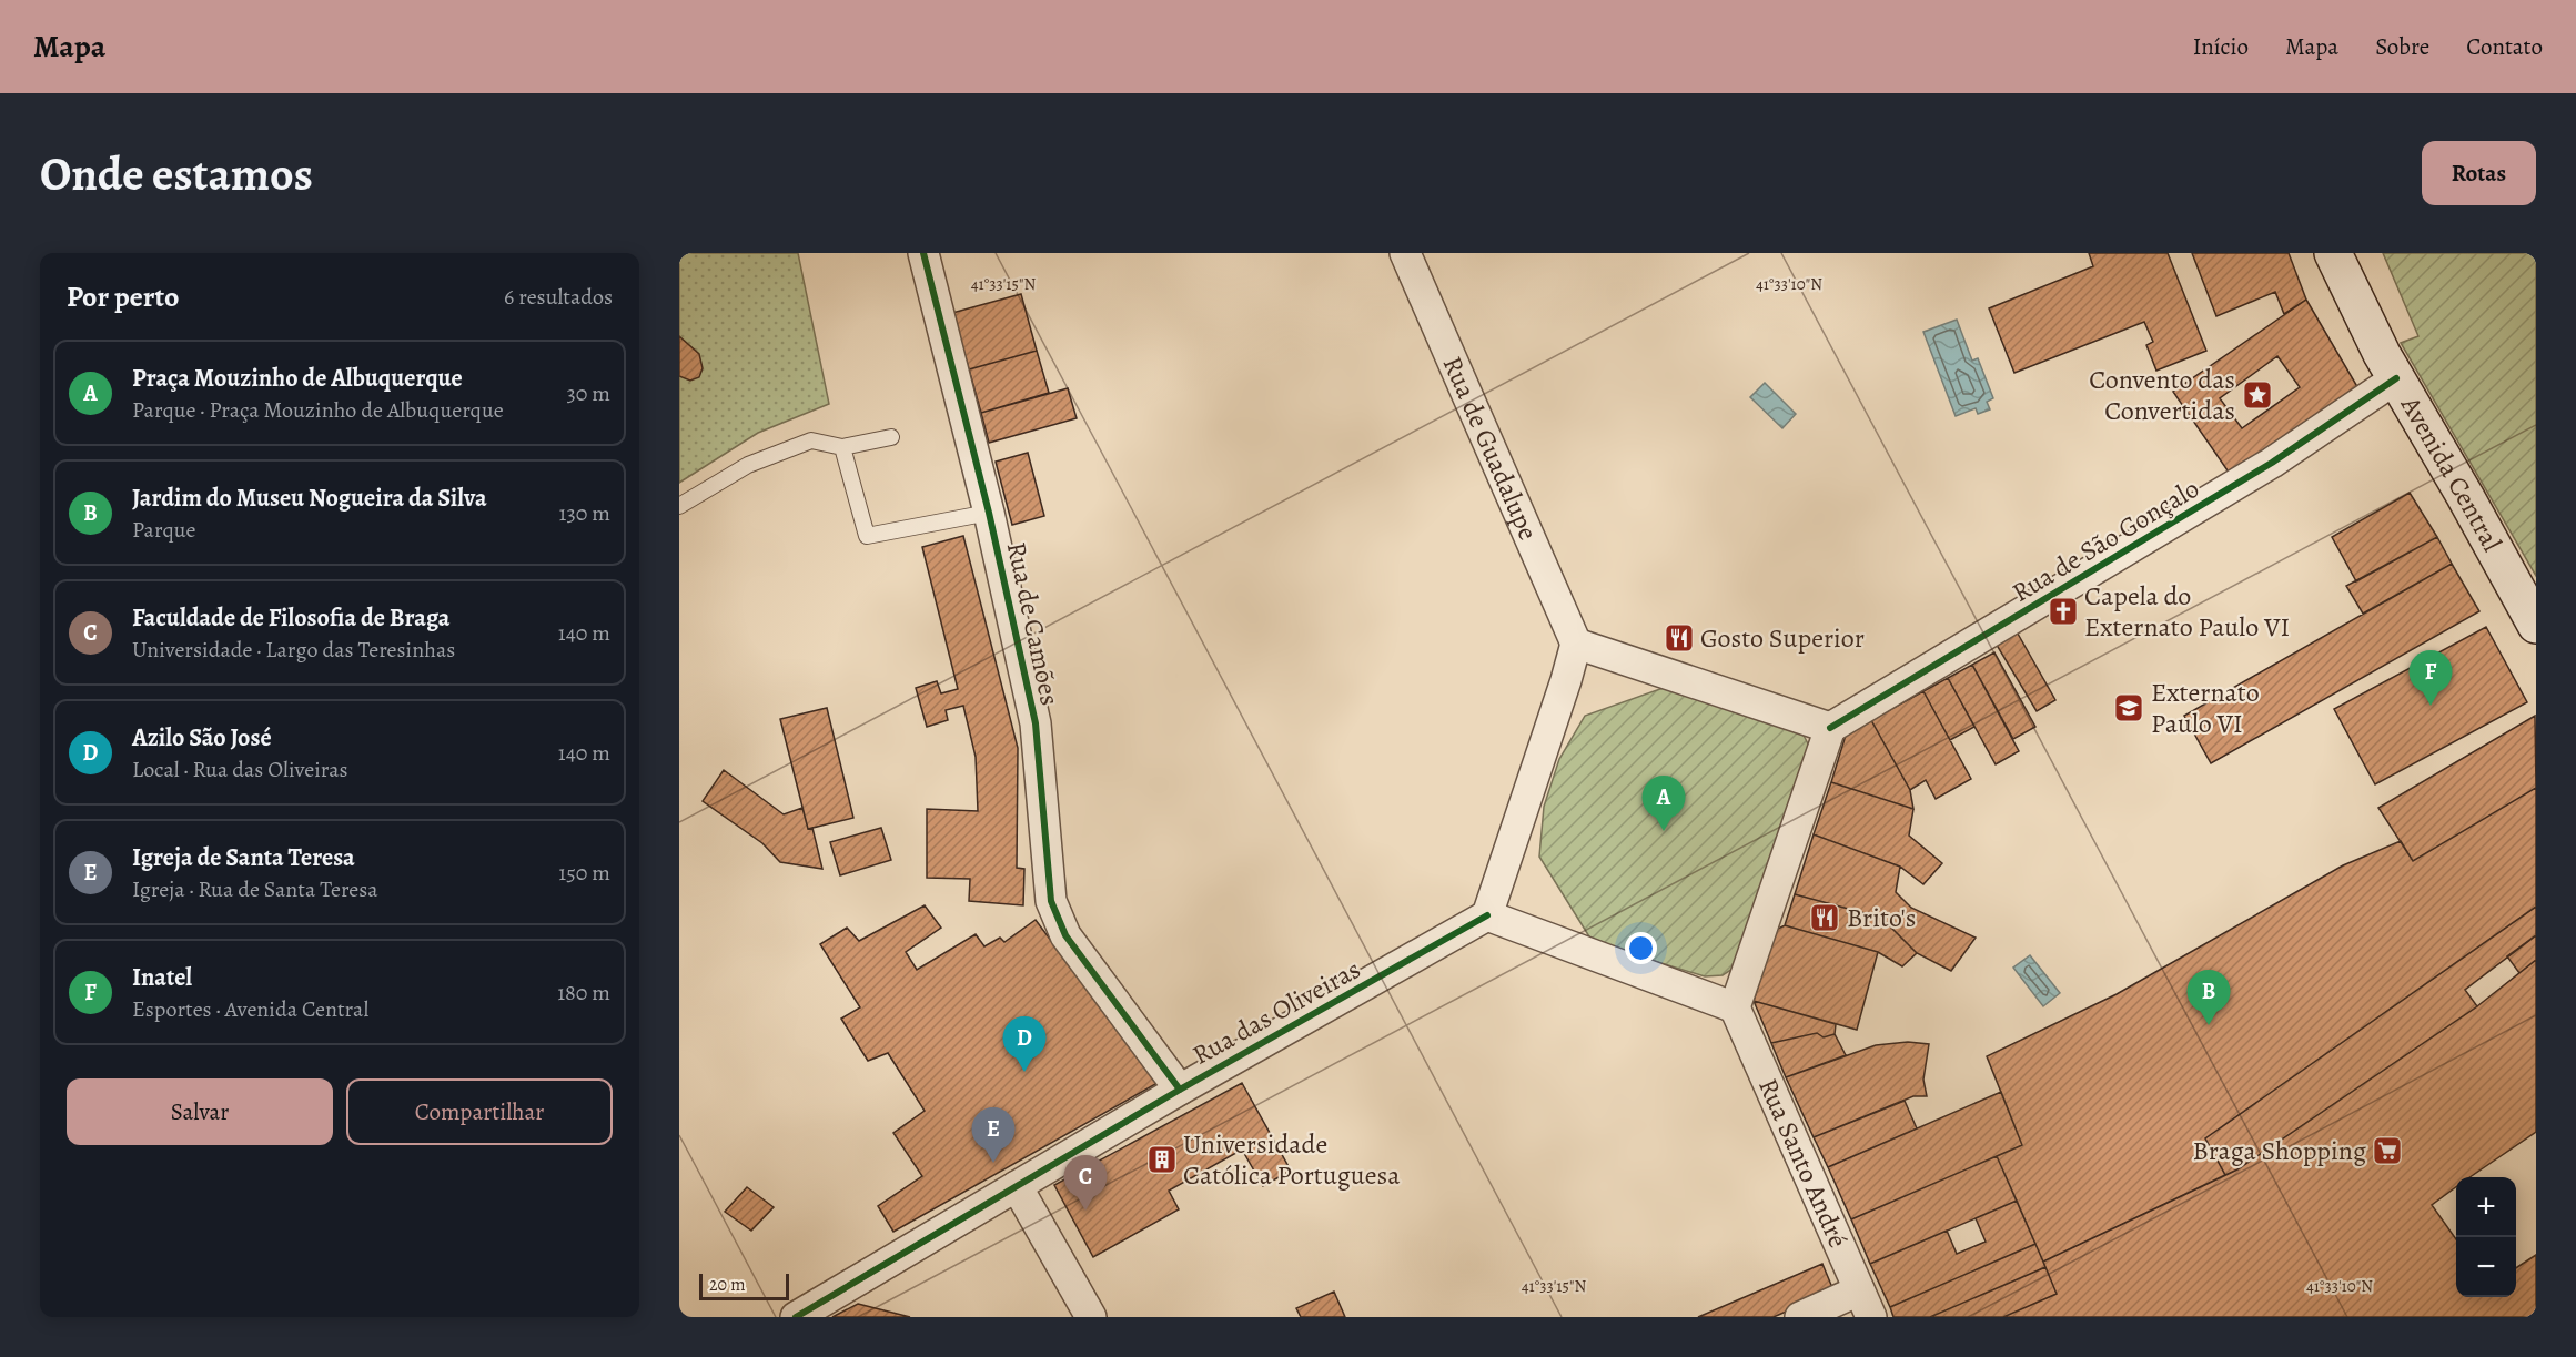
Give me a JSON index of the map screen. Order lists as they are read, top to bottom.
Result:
{
  "streets": {
    "street": [
      "Rua de Guadalupe",
      "Avenida Central",
      "Rua de São Gonçalo",
      "Rua de Camões",
      "Rua das Oliveiras",
      "Rua Santo André"
    ]
  },
  "crossings": [
    ["Avenida Central", "Rua de São Gonçalo"],
    ["Rua de Camões", "Rua das Oliveiras"]
  ],
  "places": {
    "place": ["Convento das Convertidas"],
    "church": ["Capela do Externato Paulo VI"],
    "restaurant": ["Gosto Superior", "Brito's"],
    "school or university": ["Externato Paulo VI"],
    "supermarket": ["Braga Shopping"],
    "building": ["Universidade Católica Portuguesa"]
  },
  "scale_bar": "20 m",
  "page": {
    "header": "Mapa",
    "nav": [
      "Início",
      "Mapa",
      "Sobre",
      "Contato"
    ],
    "buttons": [
      "Rotas",
      ["Salvar", "Compartilhar"]
    ],
    "title": "Onde estamos",
    "heading": ["Por perto", "6 resultados"],
    "list": [
      {
        "mark": "A",
        "name": "Praça Mouzinho de Albuquerque",
        "note": "Parque · Praça Mouzinho de Albuquerque",
        "value": "30 m"
      },
      {
        "mark": "B",
        "name": "Jardim do Museu Nogueira da Silva",
        "note": "Parque",
        "value": "130 m"
      },
      {
        "mark": "C",
        "name": "Faculdade de Filosofia de Braga",
        "note": "Universidade · Largo das Teresinhas",
        "value": "140 m"
      },
      {
        "mark": "D",
        "name": "Azilo São José",
        "note": "Local · Rua das Oliveiras",
        "value": "140 m"
      },
      {
        "mark": "E",
        "name": "Igreja de Santa Teresa",
        "note": "Igreja · Rua de Santa Teresa",
        "value": "150 m"
      },
      {
        "mark": "F",
        "name": "Inatel",
        "note": "Esportes · Avenida Central",
        "value": "180 m"
      }
    ],
    "pins": [
      "F",
      "A",
      "B",
      "D",
      "E",
      "C"
    ],
    "map_buttons": ["+", "−"],
    "scale": "20 m"
  },
  "coordinates": ["41°33'15\"N", "41°33'10\"N"]
}
